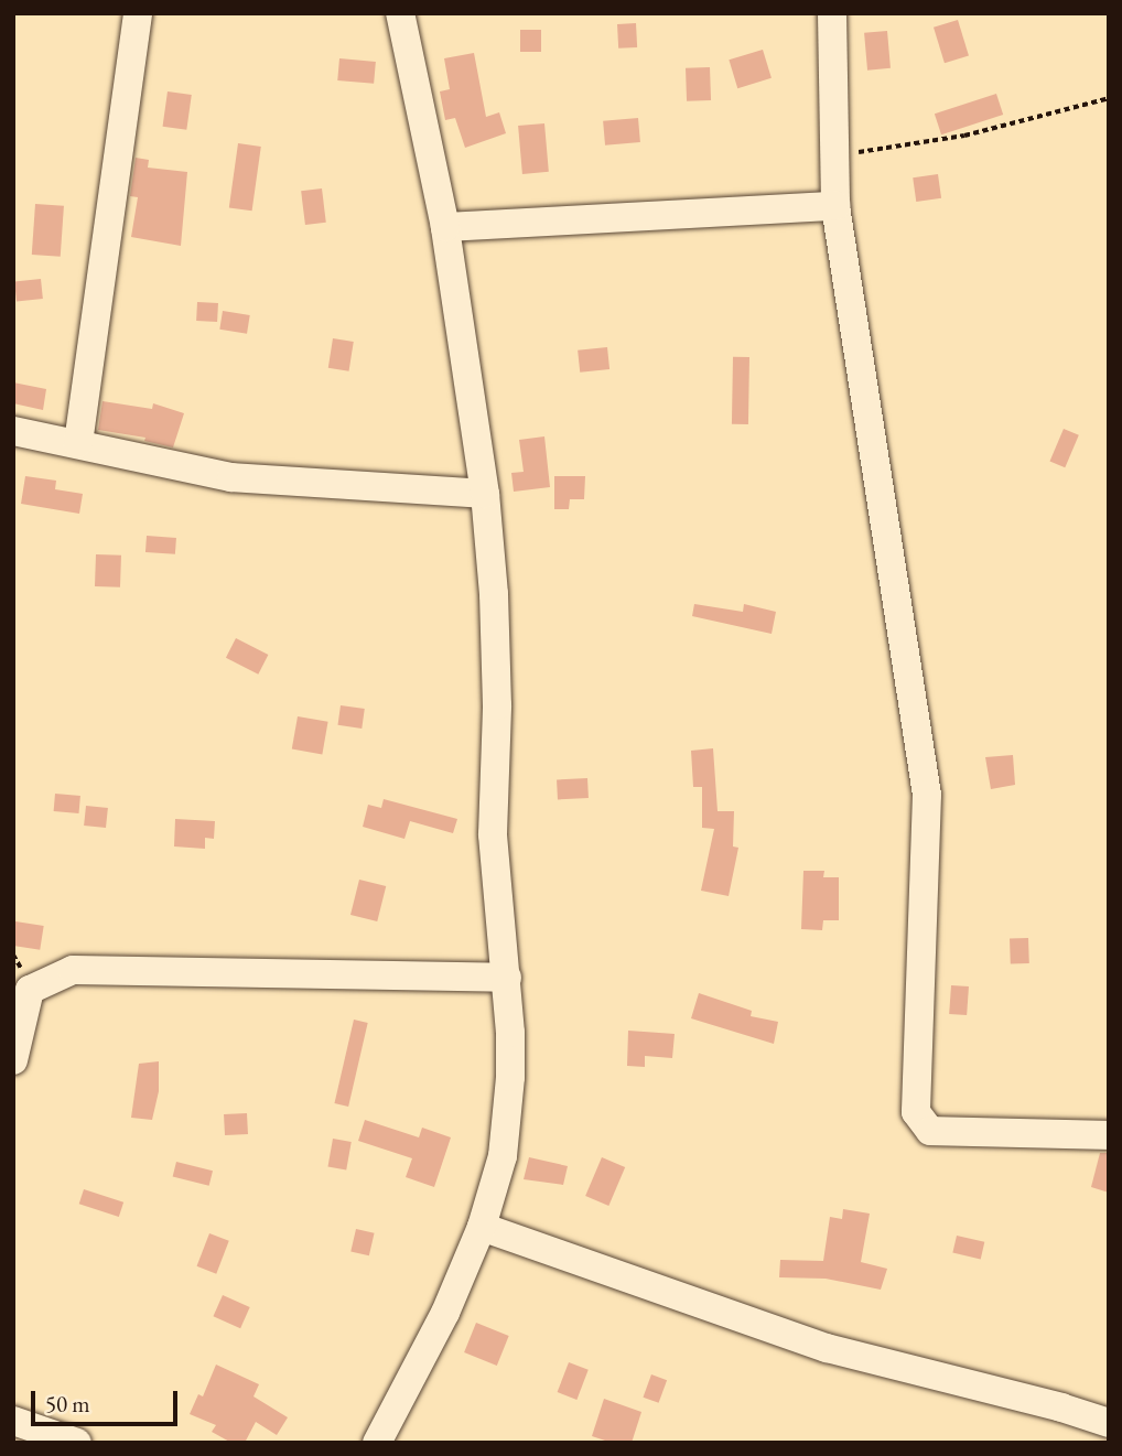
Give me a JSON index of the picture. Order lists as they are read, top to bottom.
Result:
{
  "scale_bar": "50 m"
}
